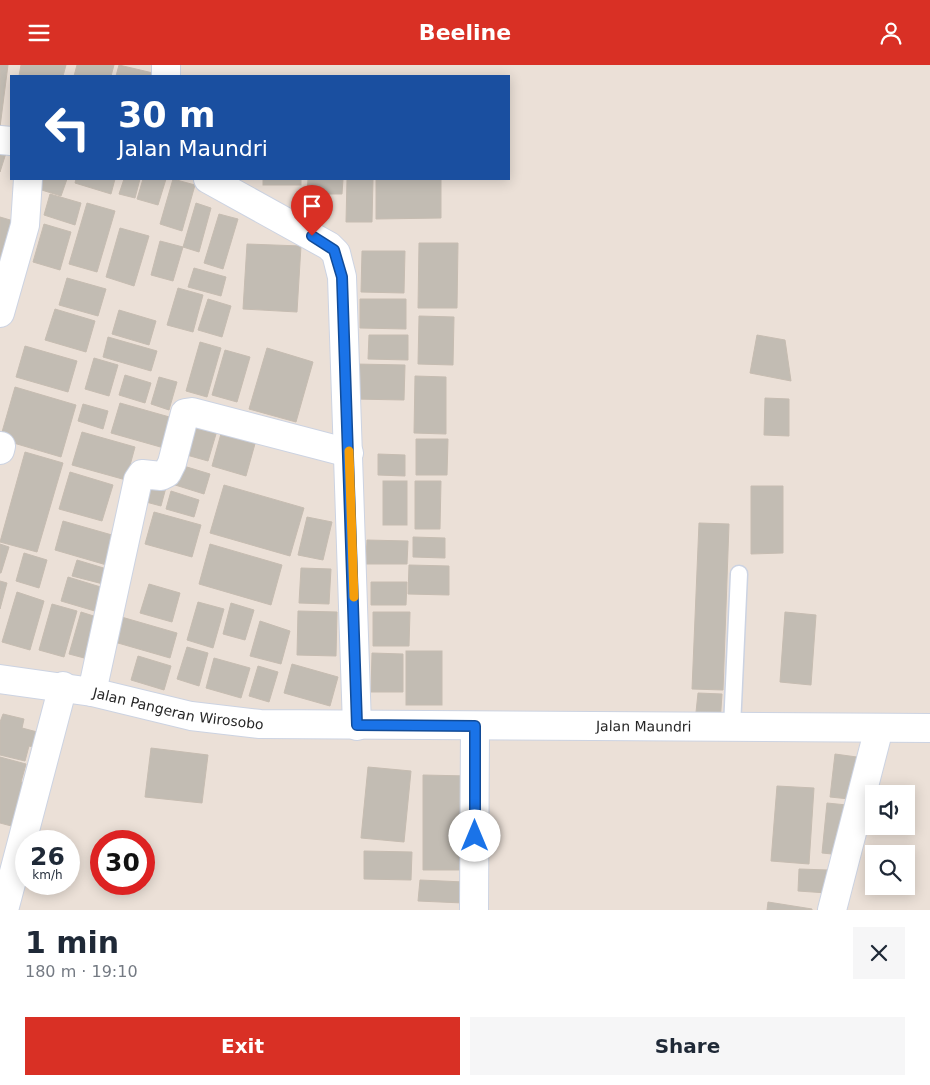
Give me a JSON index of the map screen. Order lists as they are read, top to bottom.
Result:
{
  "streets": {
    "street": ["Jalan Pangeran Wirosobo", "Jalan Maundri"]
  },
  "crossings": [
    ["Jalan Pangeran Wirosobo", "Jalan Maundri"]
  ],
  "page": {
    "header": "Beeline",
    "turn": ["30 m", "Jalan Maundri"],
    "speed": "26 km/h",
    "limit": "30",
    "heading": ["1 min", "180 m · 19:10"],
    "buttons": ["Exit", "Share"]
  }
}
